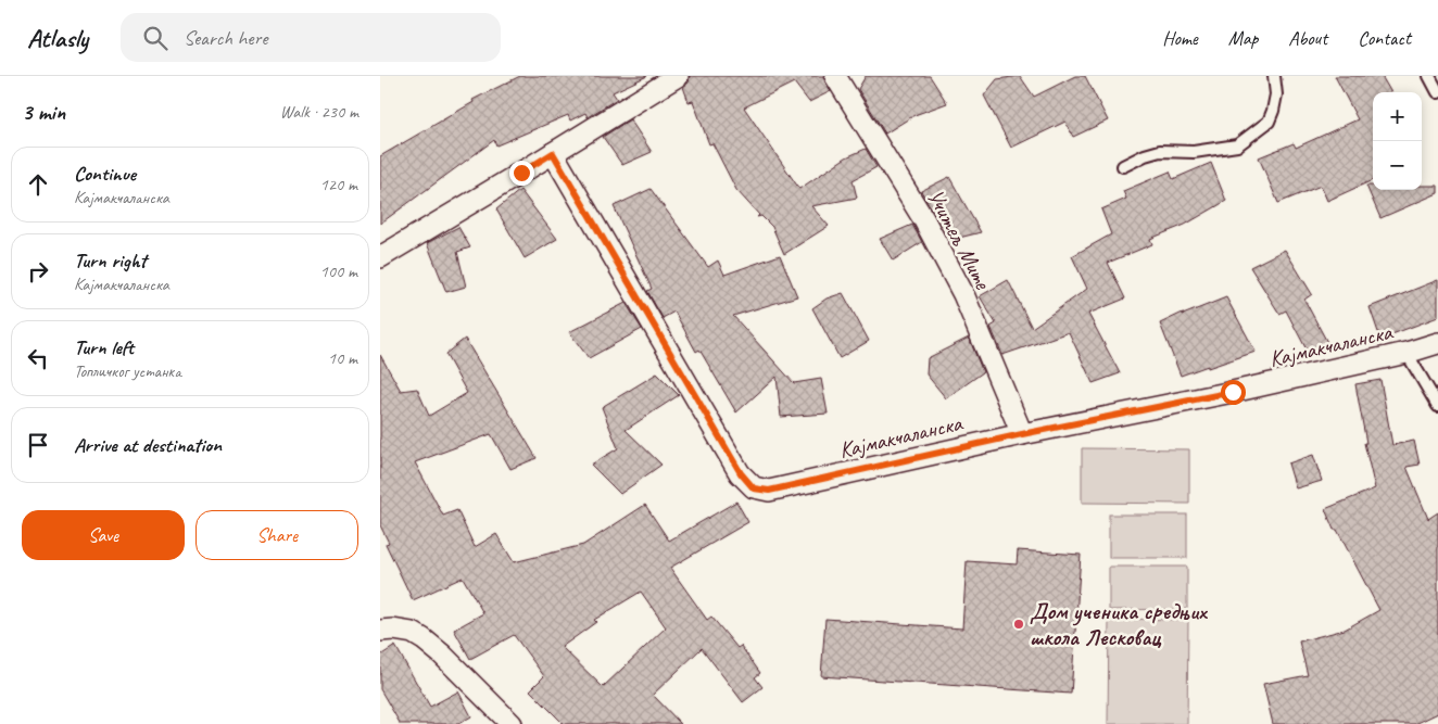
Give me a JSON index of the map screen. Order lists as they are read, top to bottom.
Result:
{
  "streets": {
    "street": ["Учитељ Мите", "Кајмакчаланска"]
  },
  "crossings": [
    ["Учитељ Мите", "Кајмакчаланска"]
  ],
  "places": ["Дом ученика средњих школа Лесковац"],
  "page": {
    "header": "Atlasly",
    "search": "Search here",
    "nav": [
      "Home",
      "Map",
      "About",
      "Contact"
    ],
    "heading": ["3 min", "Walk · 230 m"],
    "map_buttons": ["+", "−"],
    "list": [
      ["Continue", "Кајмакчаланска", "120 m"],
      ["Turn right", "Кајмакчаланска", "100 m"],
      ["Turn left", "Топличког устанка", "10 m"],
      "Arrive at destination"
    ],
    "buttons": ["Save", "Share"]
  }
}
